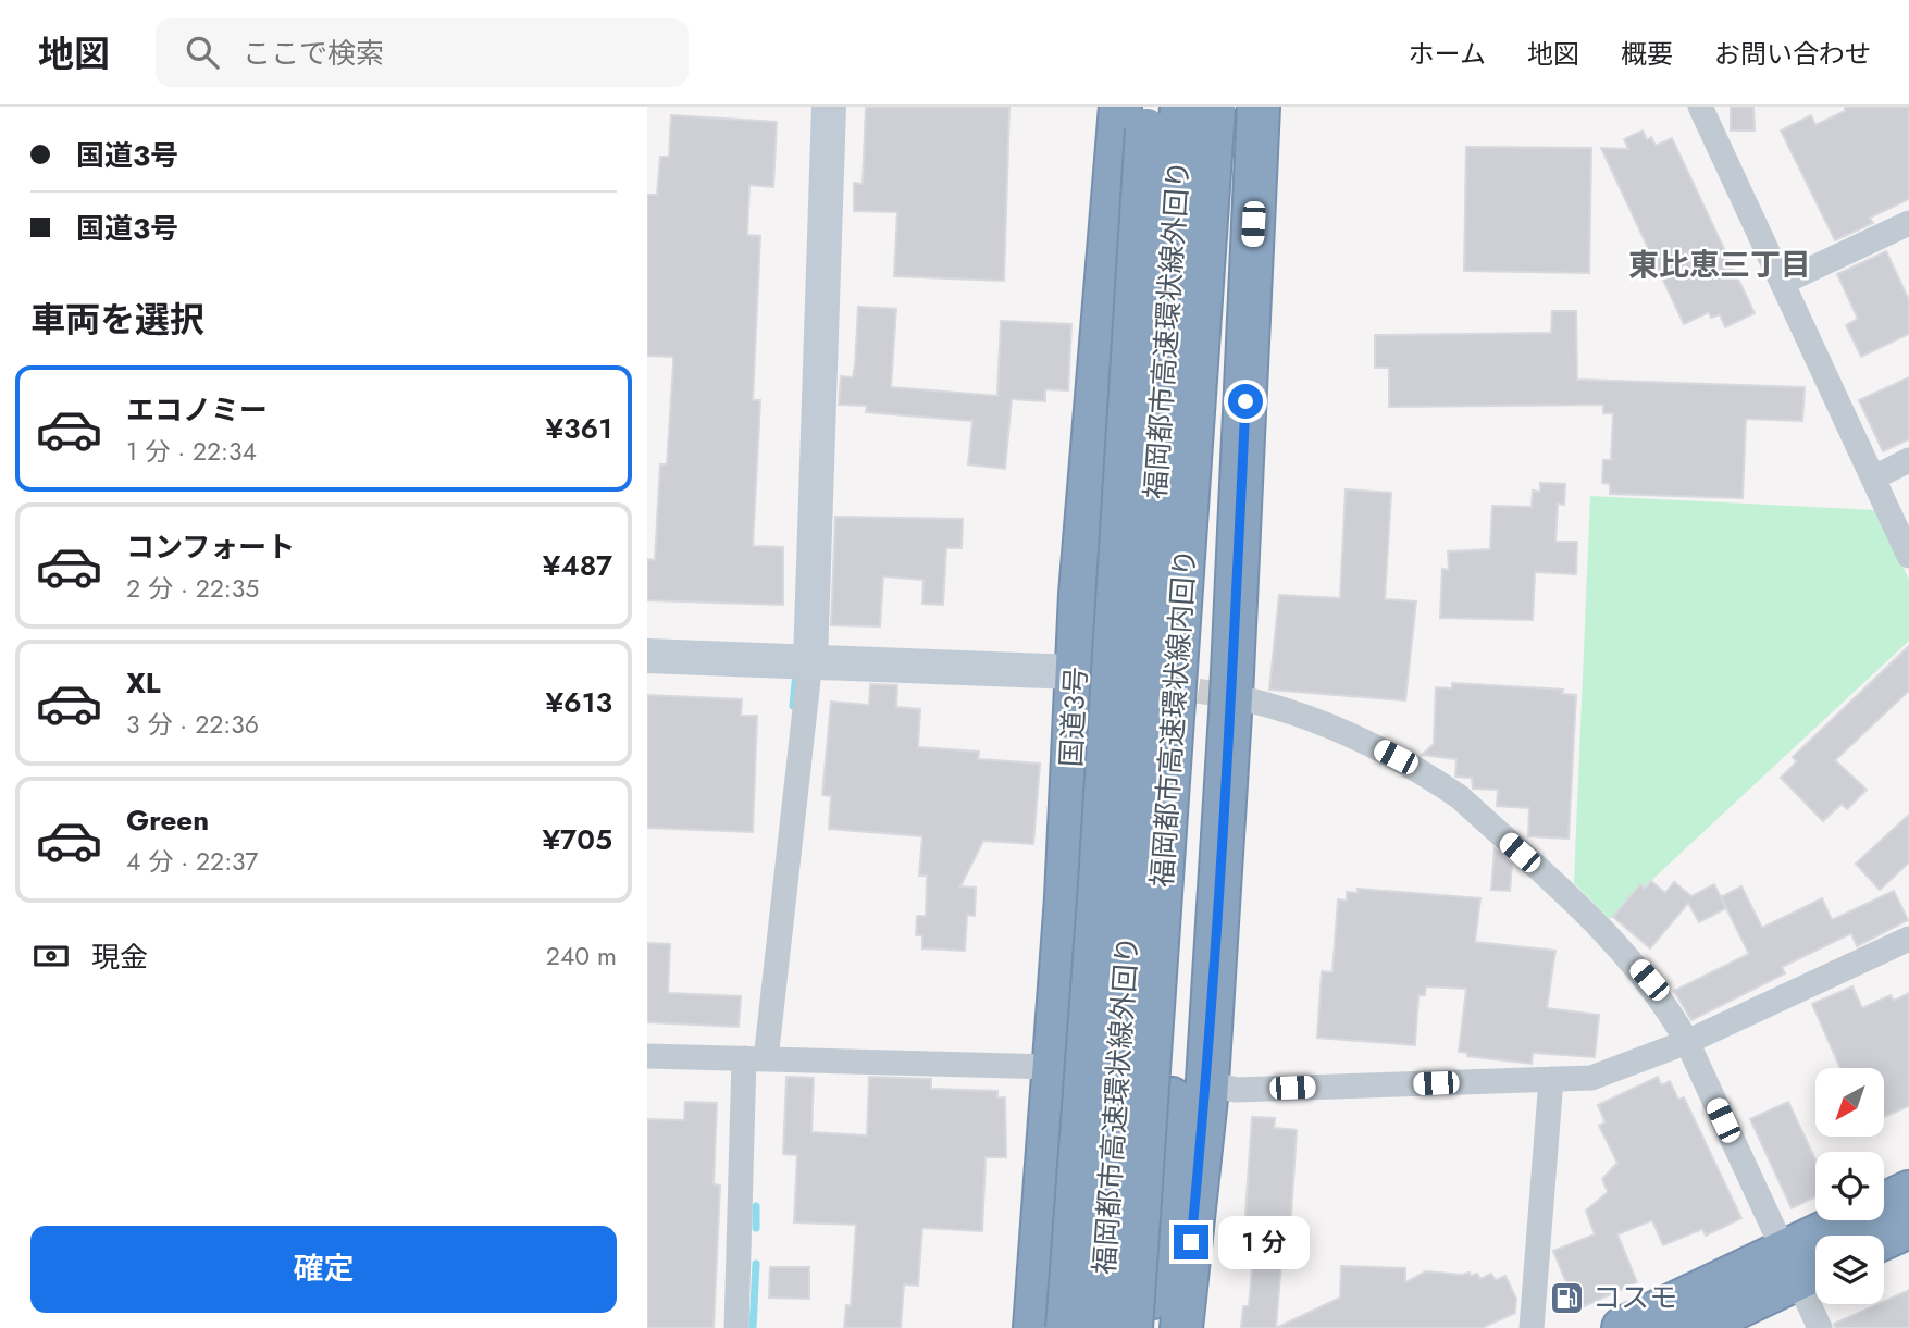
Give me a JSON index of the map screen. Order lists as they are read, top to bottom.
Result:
{
  "streets": {
    "highway": ["福岡都市高速環状線外回り", "国道3号", "福岡都市高速環状線内回り"]
  },
  "districts": ["東比恵三丁目"],
  "places": {
    "fuel station": ["コスモ"]
  },
  "north": "bottom left",
  "page": {
    "header": "地図",
    "search": "ここで検索",
    "nav": [
      "ホーム",
      "地図",
      "概要",
      "お問い合わせ"
    ],
    "banner": ["国道3号", "国道3号"],
    "heading": "車両を選択",
    "list": [
      {
        "name": "エコノミー",
        "note": "1 分 · 22:34",
        "value": "¥361"
      },
      {
        "name": "コンフォート",
        "note": "2 分 · 22:35",
        "value": "¥487"
      },
      {
        "name": "XL",
        "note": "3 分 · 22:36",
        "value": "¥613"
      },
      {
        "name": "Green",
        "note": "4 分 · 22:37",
        "value": "¥705"
      }
    ],
    "pay": ["現金", "240 m"],
    "buttons": "確定",
    "bubble": "1 分"
  }
}
